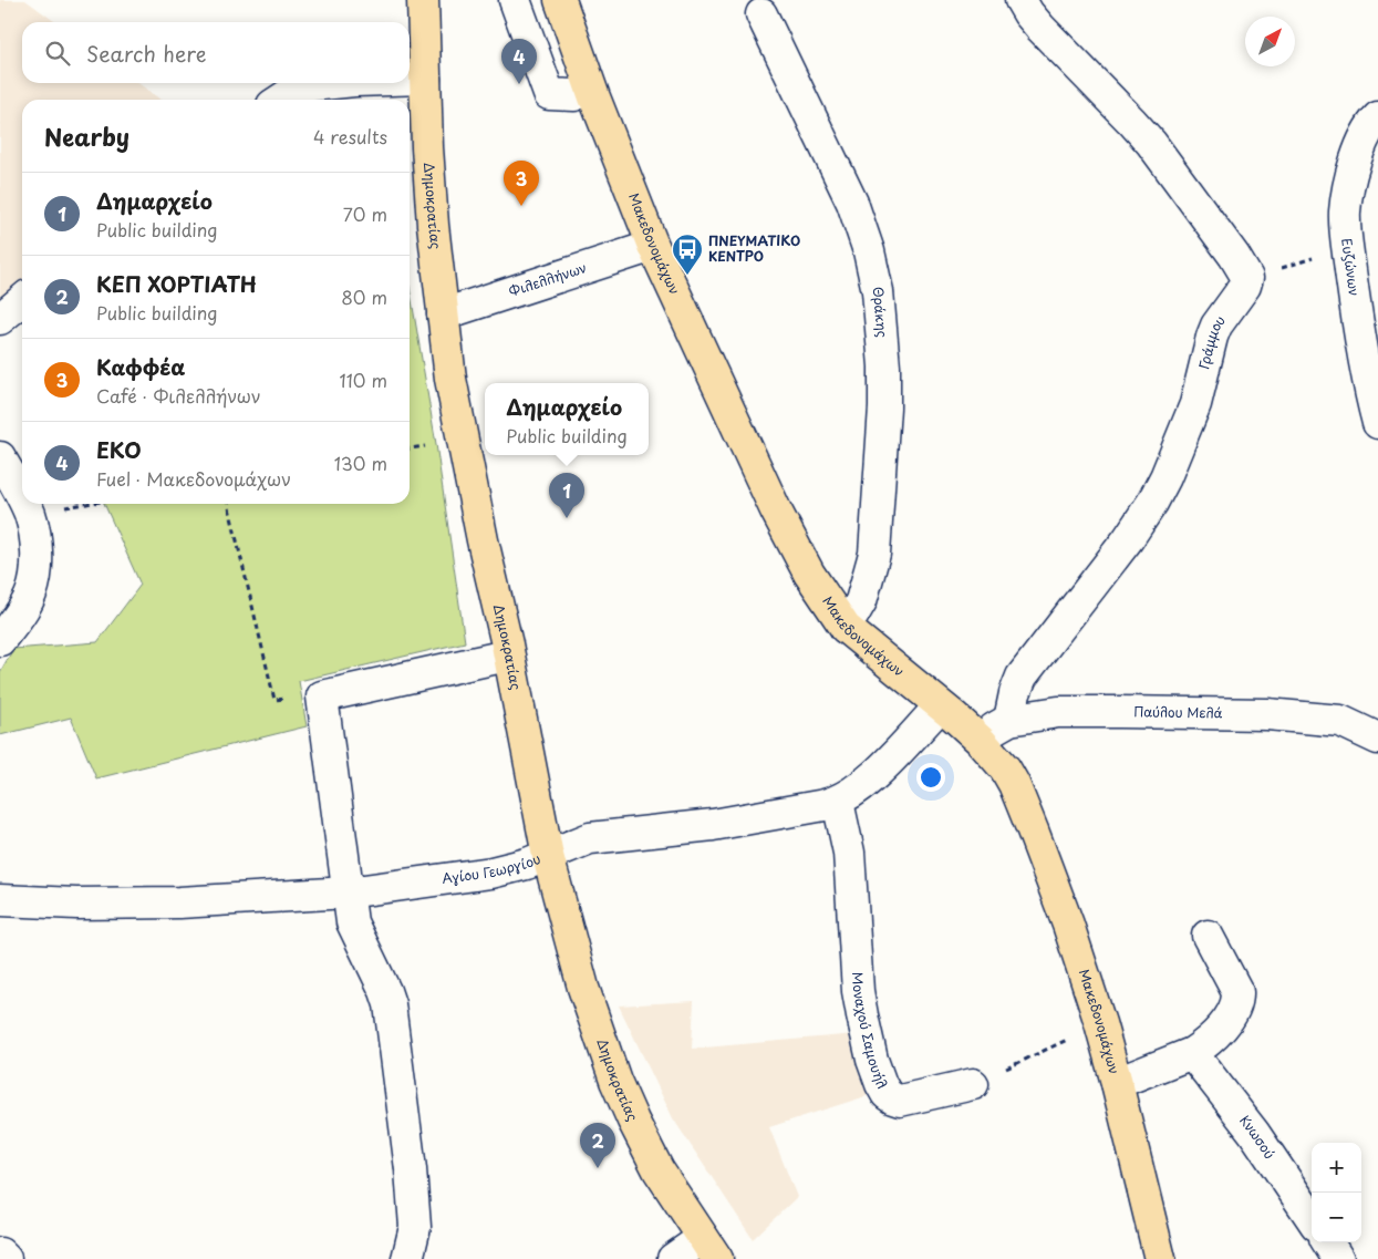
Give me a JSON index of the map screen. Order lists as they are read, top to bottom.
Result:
{
  "streets": {
    "main road": ["Δημοκρατίας", "Μακεδονομάχων"],
    "street": [
      "Ευζώνων",
      "Φιλελλήνων",
      "Θράκης",
      "Γράμμου",
      "Παύλου Μελά",
      "Αγίου Γεωργίου",
      "Μοναχού Σαμουήλ",
      "Κνωσού"
    ]
  },
  "crossings": [
    ["Δημοκρατίας", "Φιλελλήνων"],
    ["Δημοκρατίας", "Αγίου Γεωργίου"],
    ["Μακεδονομάχων", "Φιλελλήνων"],
    ["Μακεδονομάχων", "Θράκης"],
    ["Μακεδονομάχων", "Παύλου Μελά"],
    ["Μακεδονομάχων", "Αγίου Γεωργίου"],
    ["Γράμμου", "Παύλου Μελά"],
    ["Αγίου Γεωργίου", "Μοναχού Σαμουήλ"]
  ],
  "places": {
    "bus stop": ["ΠΝΕΥΜΑΤΙΚΟ ΚΕΝΤΡΟ"]
  },
  "north": "top right",
  "page": {
    "search": "Search here",
    "pins": [
      "4",
      "3",
      "1",
      "2"
    ],
    "heading": ["Nearby", "4 results"],
    "list": [
      {
        "mark": "1",
        "name": "Δημαρχείο",
        "note": "Public building",
        "value": "70 m"
      },
      {
        "mark": "2",
        "name": "ΚΕΠ ΧΟΡΤΙΑΤΗ",
        "note": "Public building",
        "value": "80 m"
      },
      {
        "mark": "3",
        "name": "Καφφέα",
        "note": "Café · Φιλελλήνων",
        "value": "110 m"
      },
      {
        "mark": "4",
        "name": "EKO",
        "note": "Fuel · Μακεδονομάχων",
        "value": "130 m"
      }
    ],
    "popup": ["Δημαρχείο", "Public building"],
    "map_buttons": ["+", "−"]
  }
}
